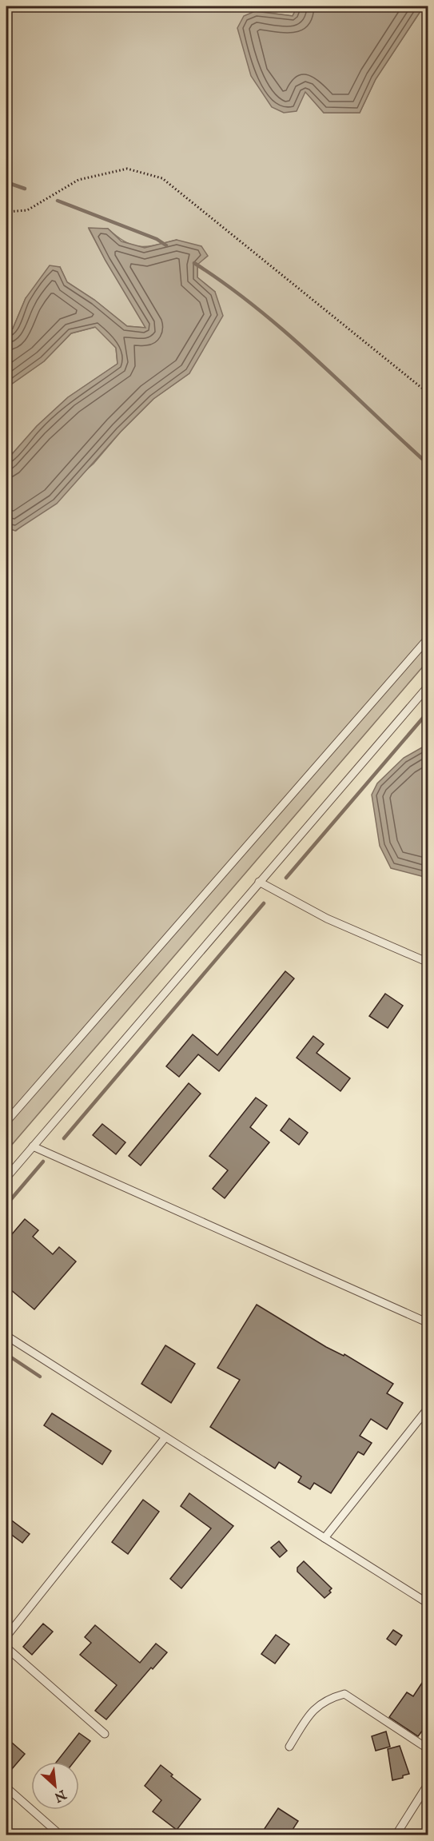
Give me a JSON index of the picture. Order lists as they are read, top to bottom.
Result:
{
  "north": "bottom right"
}
